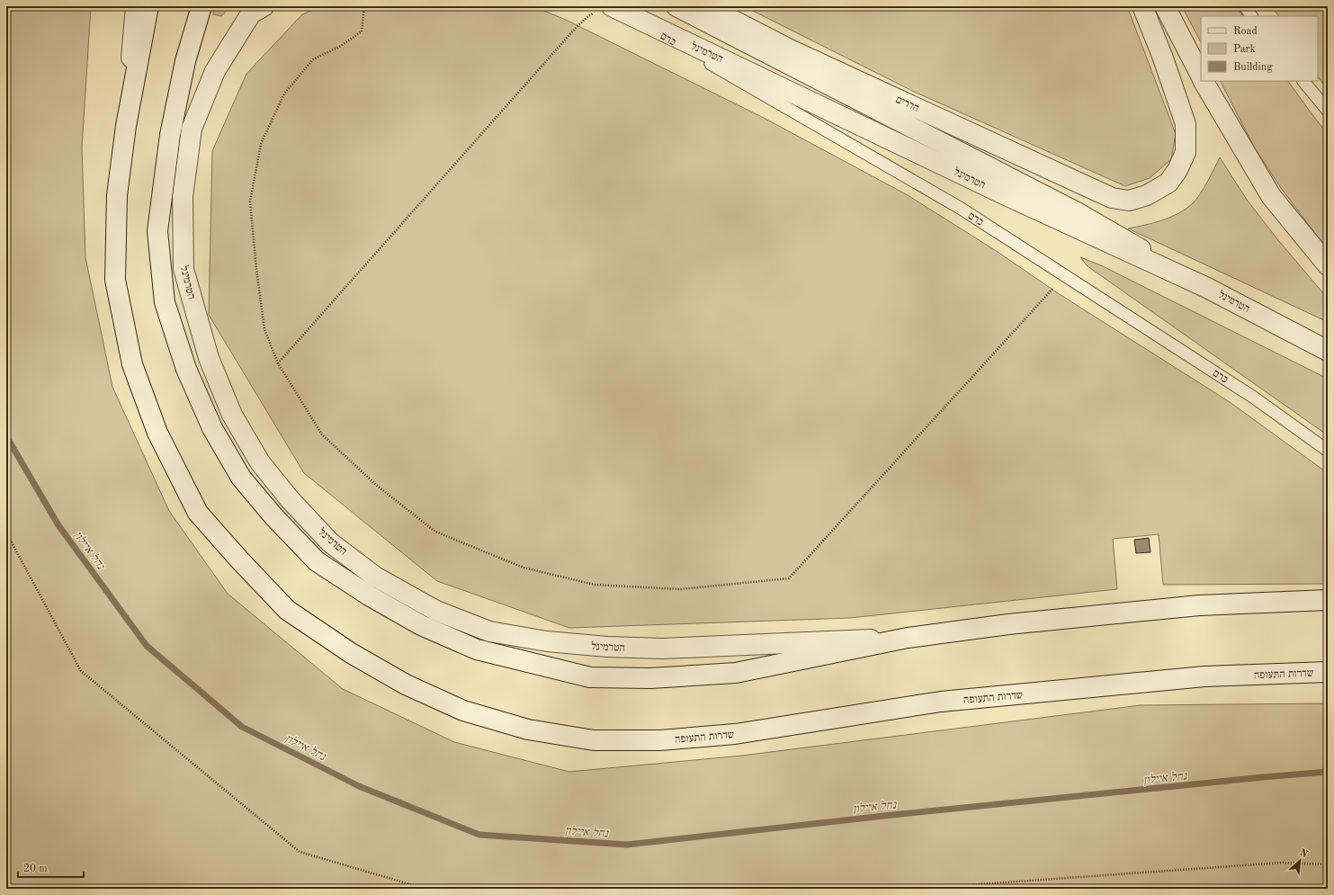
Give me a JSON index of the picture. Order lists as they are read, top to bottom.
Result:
{
  "streets": {
    "street": ["הטרמינל", "הדרים", "שדרות התעופה"],
    "lane": ["כרם"]
  },
  "crossings": [
    ["כרם", "הטרמינל"]
  ],
  "water": ["נחל איילון"],
  "legend": ["Road", "Park", "Building"],
  "scale_bar": "20 m",
  "north": "top right"
}
